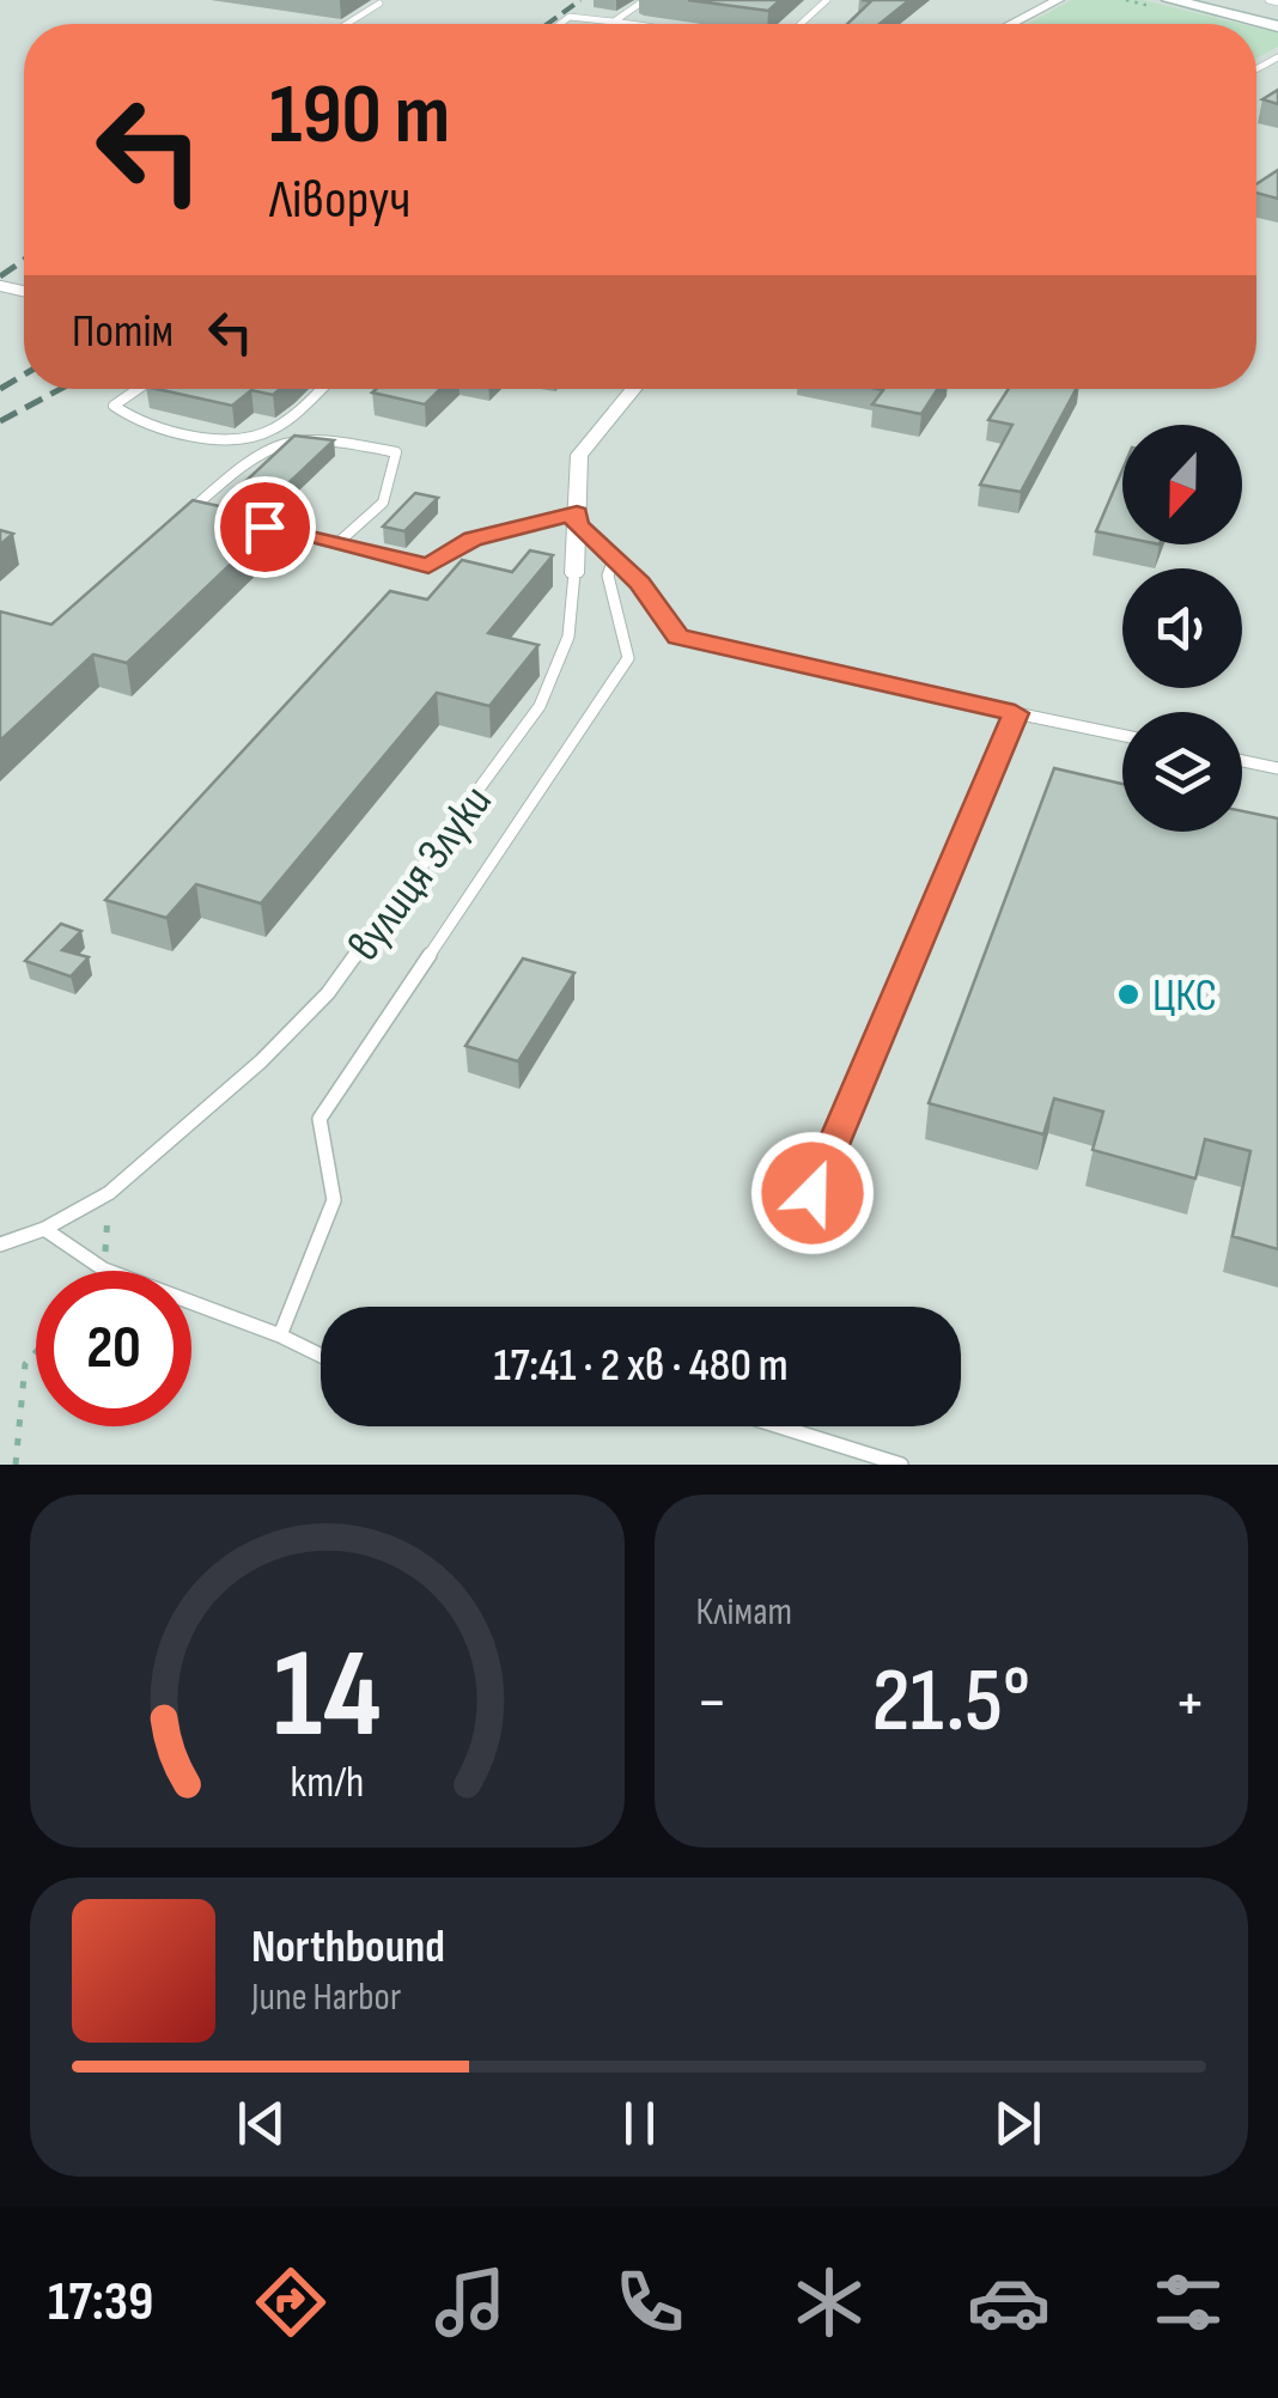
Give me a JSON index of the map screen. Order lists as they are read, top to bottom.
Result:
{
  "streets": {
    "street": ["вулиця Злуки"]
  },
  "places": ["ЦКС"],
  "north": "bottom",
  "page": {
    "turn": ["190 m", "Ліворуч"],
    "then": "Потім",
    "limit": "20",
    "trip": "17:41 · 2 хв · 480 m",
    "tile": "Клімат",
    "heat": ["−", "21.5°", "+"],
    "song": ["Northbound", "June Harbor"],
    "tabs": "17:39",
    "gauge": ["14", "km/h"]
  }
}
